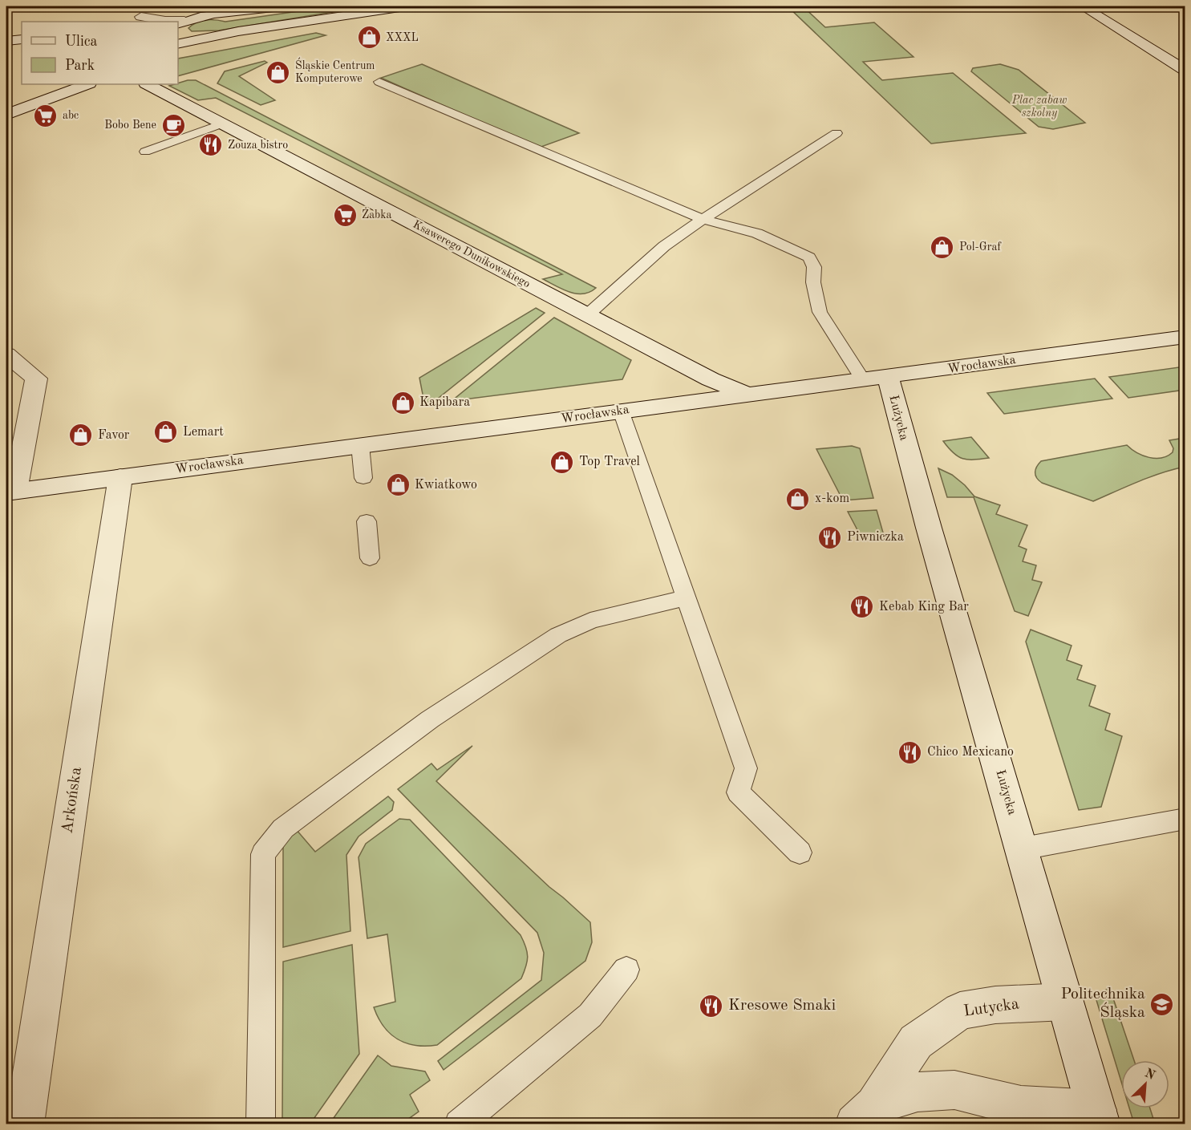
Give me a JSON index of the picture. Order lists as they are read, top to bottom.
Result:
{
  "streets": {
    "street": [
      "Ksawerego Dunikowskiego",
      "Wrocławska",
      "Łużycka",
      "Arkońska",
      "Lutycka"
    ]
  },
  "crossings": [
    ["Ksawerego Dunikowskiego", "Wrocławska"],
    ["Wrocławska", "Łużycka"],
    ["Wrocławska", "Arkońska"],
    ["Łużycka", "Lutycka"]
  ],
  "parks": ["Plac zabaw szkolny"],
  "places": {
    "shop": [
      "XXXL",
      "Śląskie Centrum Komputerowe",
      "Pol-Graf",
      "Kapibara",
      "Lemart",
      "Favor",
      "Top Travel",
      "Kwiatkowo",
      "x-kom"
    ],
    "supermarket": ["abc", "Żabka"],
    "cafe": ["Bobo Bene"],
    "restaurant": [
      "Zouza bistro",
      "Piwniczka",
      "Kebab King Bar",
      "Chico Mexicano",
      "Kresowe Smaki"
    ],
    "school or university": ["Politechnika Śląska"]
  },
  "legend": ["Ulica", "Park"],
  "north": "top right"
}
